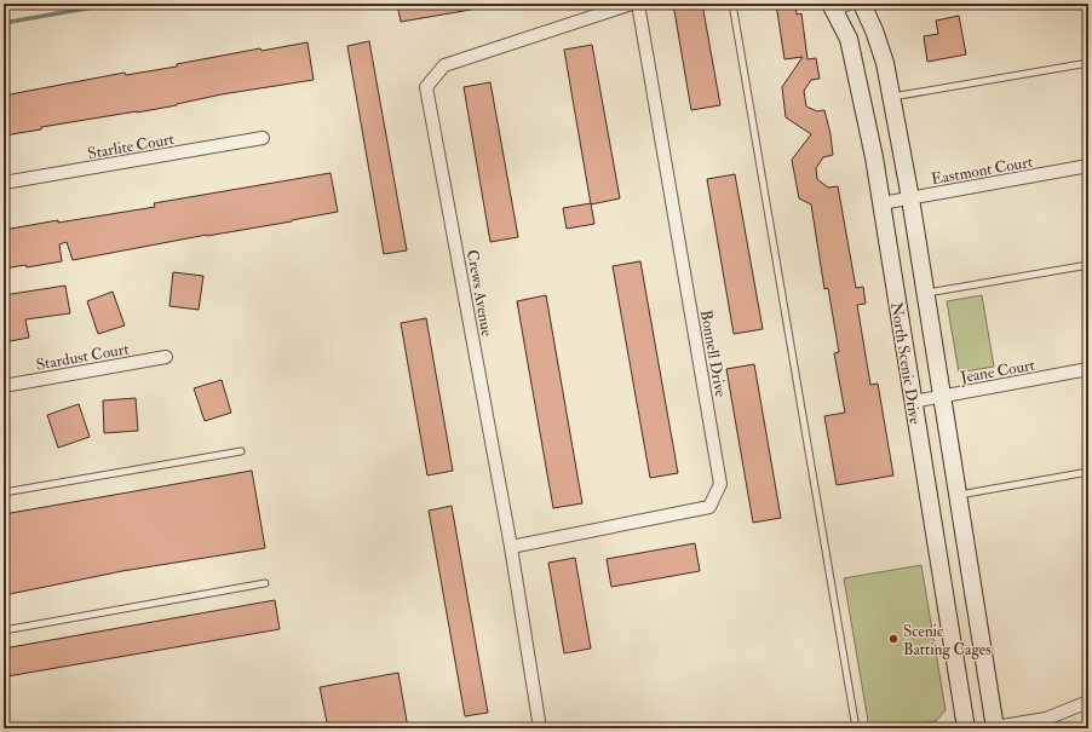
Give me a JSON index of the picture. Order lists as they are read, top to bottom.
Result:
{
  "streets": {
    "main road": ["North Scenic Drive"],
    "street": [
      "Starlite Court",
      "Eastmont Court",
      "Crews Avenue",
      "Bonnell Drive",
      "Stardust Court",
      "Jeane Court"
    ]
  },
  "crossings": [
    ["Eastmont Court", "North Scenic Drive"],
    ["Crews Avenue", "Bonnell Drive"],
    ["North Scenic Drive", "Jeane Court"]
  ],
  "places": ["Scenic Batting Cages"]
}
